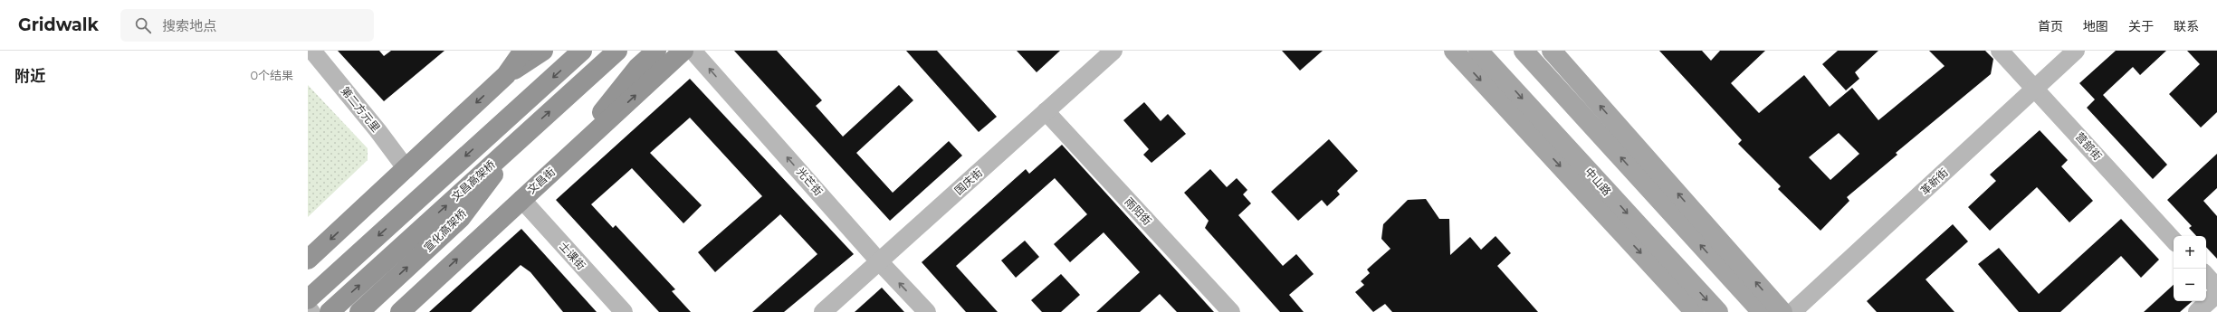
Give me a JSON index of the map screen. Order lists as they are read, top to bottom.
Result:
{
  "streets": {
    "highway": ["文昌高架桥", "文昌街", "宣化高架桥"],
    "main road": ["中山路"],
    "street": [
      "第二方元里",
      "营部街",
      "光芒街",
      "国庆街",
      "革新街",
      "雨阳街",
      "士课街"
    ]
  },
  "crossings": [
    ["营部街", "革新街"],
    ["文昌高架桥", "宣化高架桥"],
    ["文昌街", "士课街"],
    ["光芒街", "国庆街"],
    ["国庆街", "雨阳街"]
  ],
  "one_way": ["光芒街"],
  "page": {
    "header": "Gridwalk",
    "search": "搜索地点",
    "nav": [
      "首页",
      "地图",
      "关于",
      "联系"
    ],
    "heading": ["附近", "0个结果"],
    "map_buttons": ["+", "−"]
  }
}
